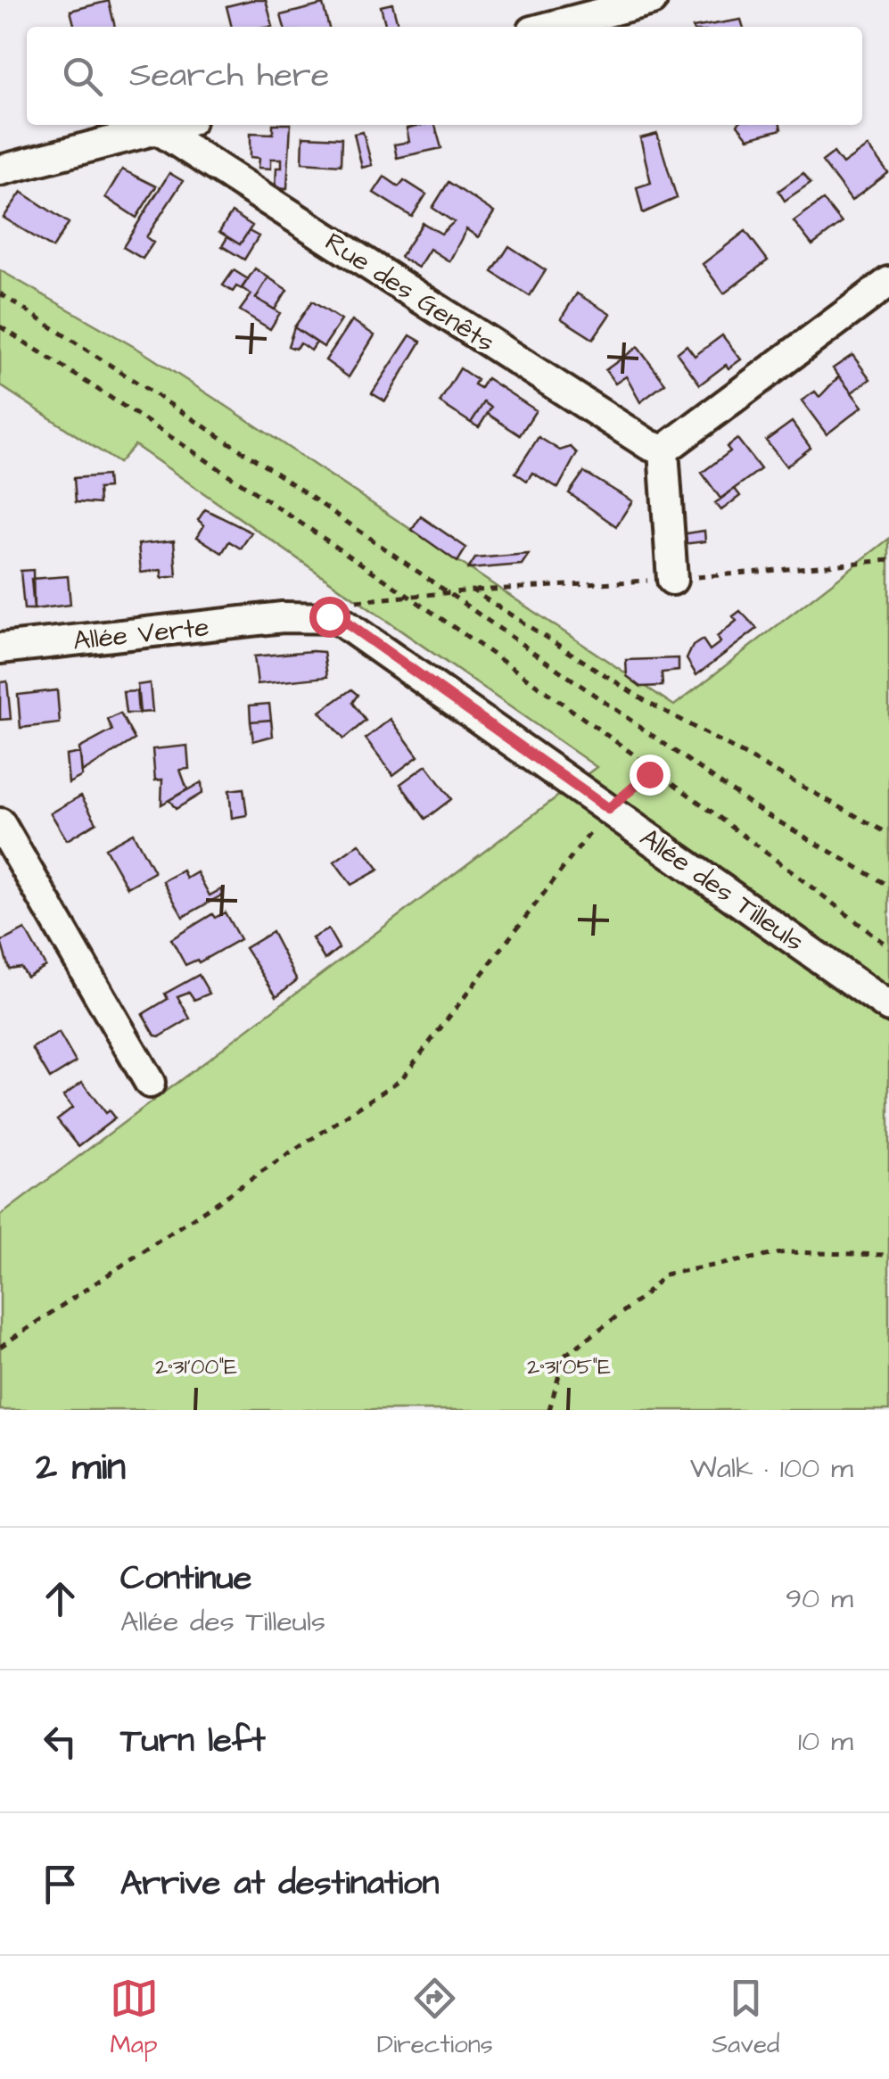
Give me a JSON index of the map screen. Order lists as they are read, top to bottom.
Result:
{
  "streets": {
    "street": ["Rue des Genêts", "Allée Verte", "Allée des Tilleuls"]
  },
  "crossings": [
    ["Allée Verte", "Allée des Tilleuls"]
  ],
  "page": {
    "search": "Search here",
    "heading": ["2 min", "Walk · 100 m"],
    "list": [
      ["Continue", "Allée des Tilleuls", "90 m"],
      ["Turn left", "10 m"],
      "Arrive at destination"
    ],
    "nav": ["Map", "Directions", "Saved"]
  },
  "coordinates": ["2°31'00\"E", "2°31'05\"E"]
}
